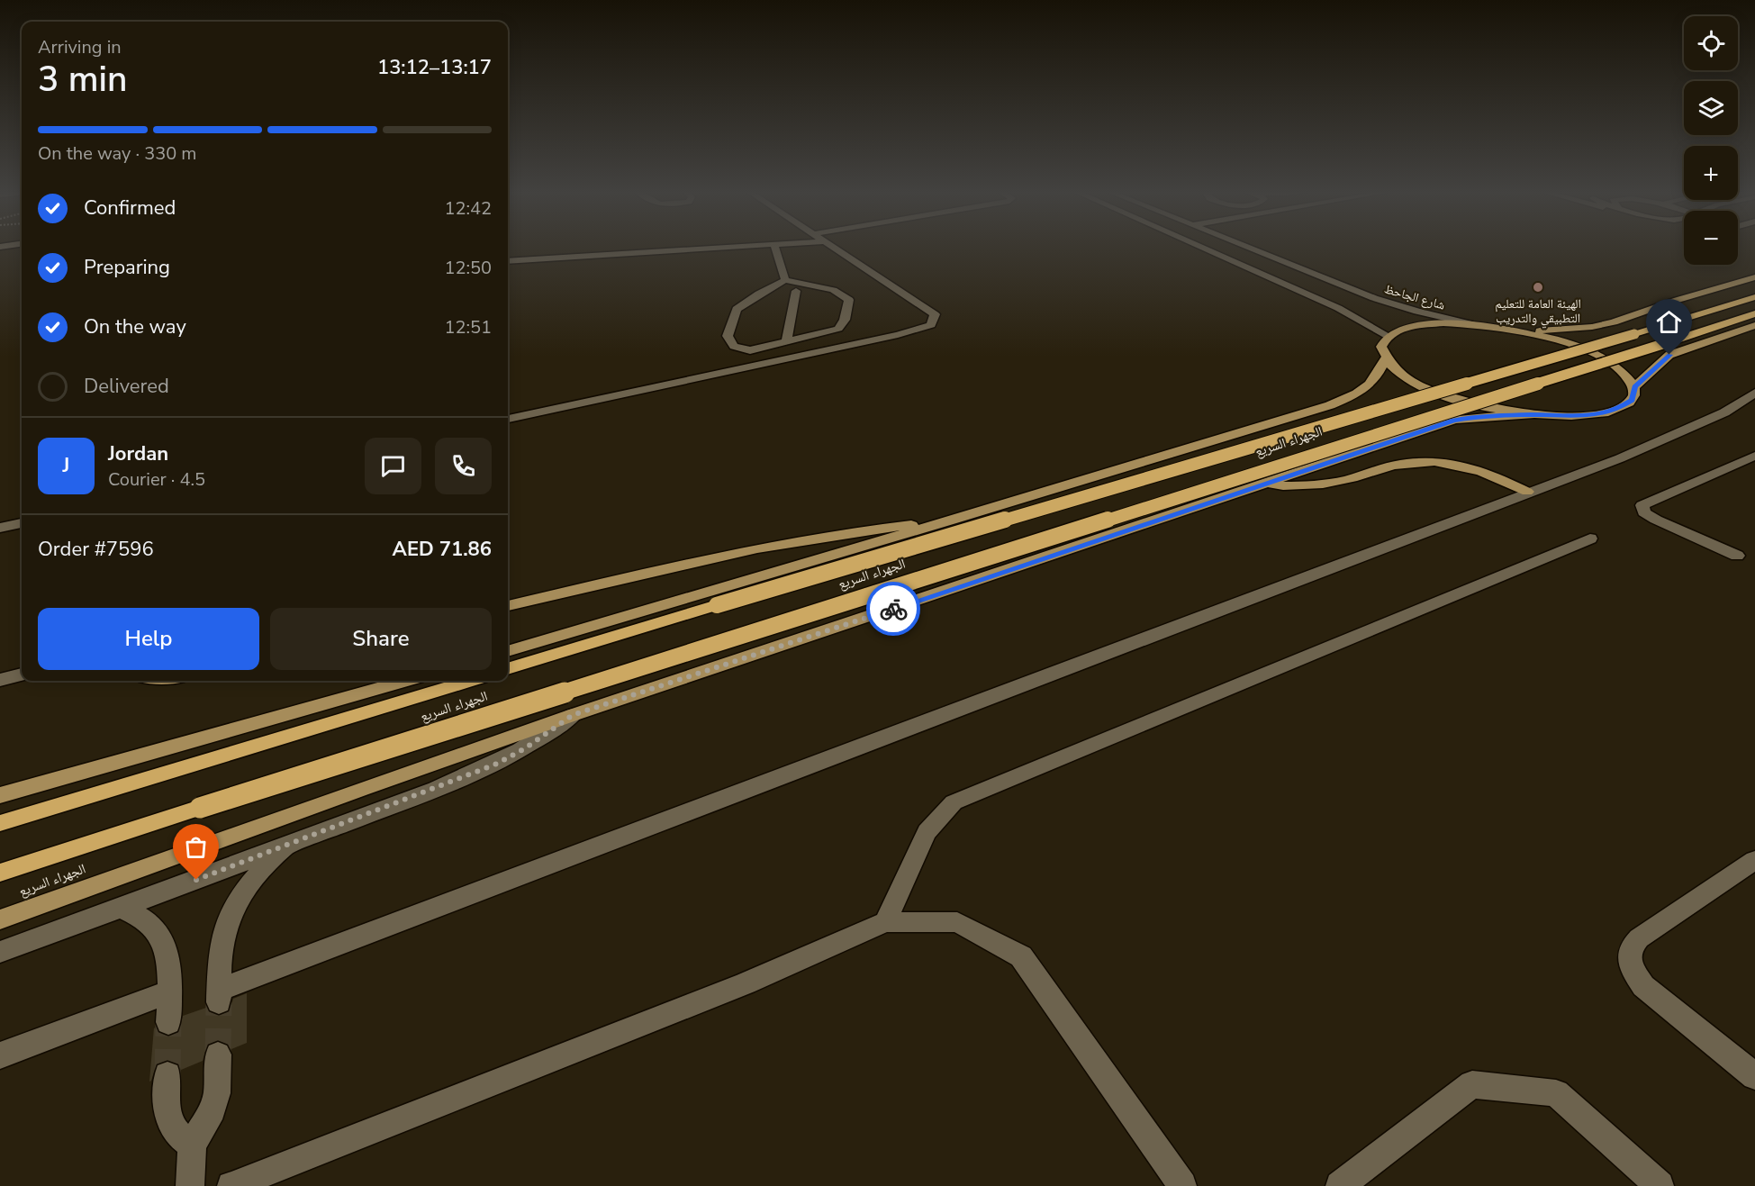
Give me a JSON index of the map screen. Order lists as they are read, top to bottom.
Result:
{
  "streets": {
    "highway": ["الجهراء السريع"],
    "street": ["شارع الجاحظ"]
  },
  "places": ["الهيئة العامة للتعليم التطبيقي والتدريب"],
  "page": {
    "map_buttons": ["+", "−"],
    "heading": ["3 min", "Arriving in", "13:12–13:17"],
    "panel": [
      "Jordan",
      "Courier · 4.5",
      "Order #7596",
      "AED 71.86"
    ],
    "bar": "On the way · 330 m",
    "list": [
      ["Confirmed", "12:42"],
      ["Preparing", "12:50"],
      ["On the way", "12:51"],
      "Delivered"
    ],
    "round": "J",
    "buttons": ["Help", "Share"]
  }
}
